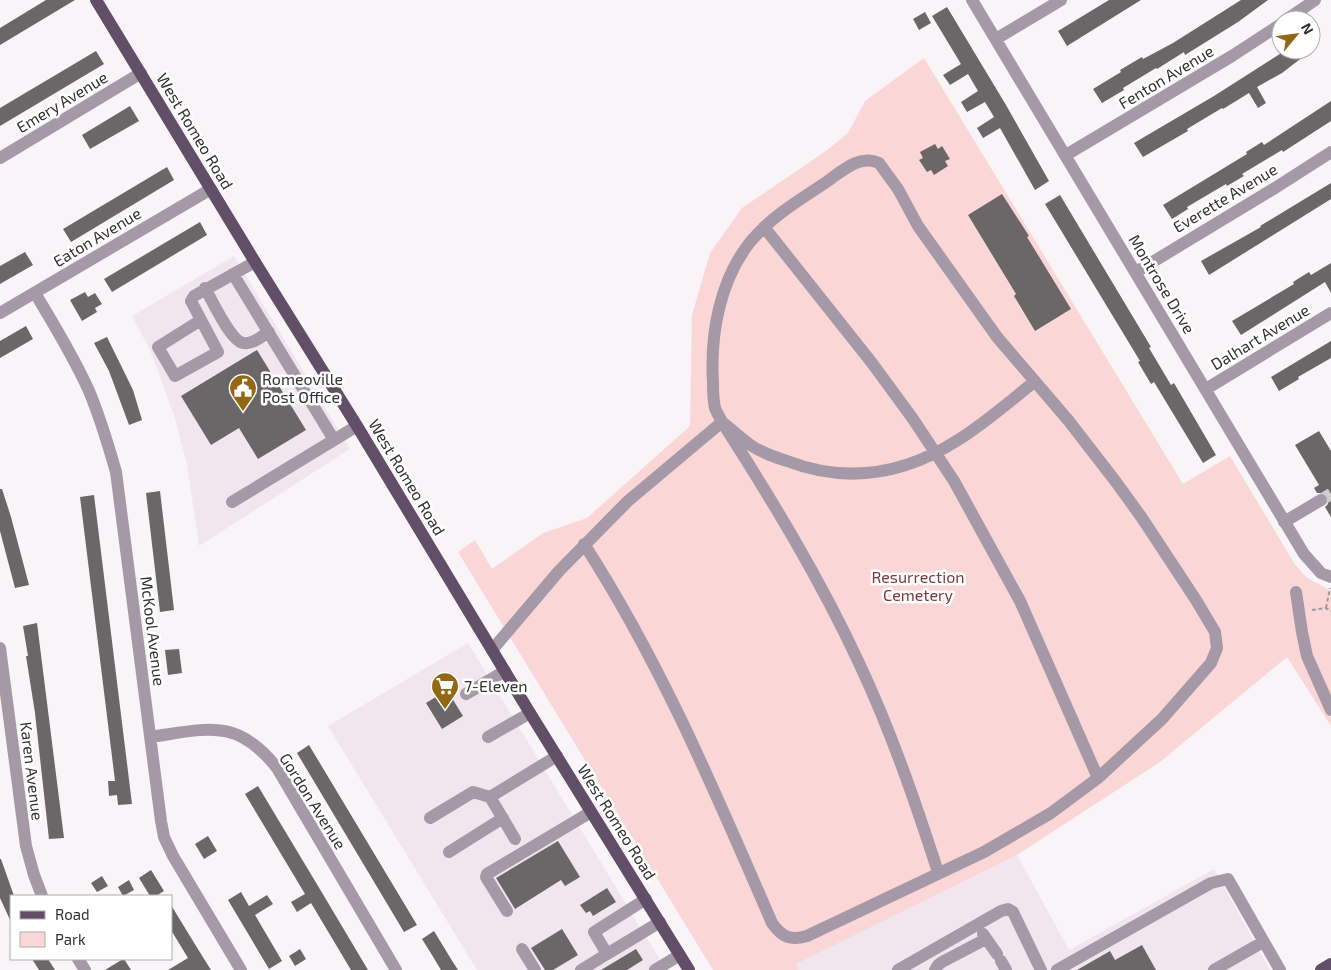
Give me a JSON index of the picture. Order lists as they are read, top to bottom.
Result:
{
  "streets": {
    "main road": ["West Romeo Road"],
    "street": [
      "Fenton Avenue",
      "Emery Avenue",
      "Everette Avenue",
      "Eaton Avenue",
      "Montrose Drive",
      "Dalhart Avenue",
      "McKool Avenue",
      "Karen Avenue",
      "Gordon Avenue"
    ]
  },
  "crossings": [
    ["Fenton Avenue", "Montrose Drive"],
    ["Emery Avenue", "West Romeo Road"],
    ["West Romeo Road", "Eaton Avenue"],
    ["Everette Avenue", "Montrose Drive"],
    ["Eaton Avenue", "McKool Avenue"],
    ["Montrose Drive", "Dalhart Avenue"],
    ["McKool Avenue", "Gordon Avenue"]
  ],
  "parks": ["Resurrection Cemetery"],
  "places": {
    "public building": ["Romeoville Post Office"],
    "supermarket": ["7-Eleven"]
  },
  "legend": ["Road", "Park"],
  "north": "top right"
}
